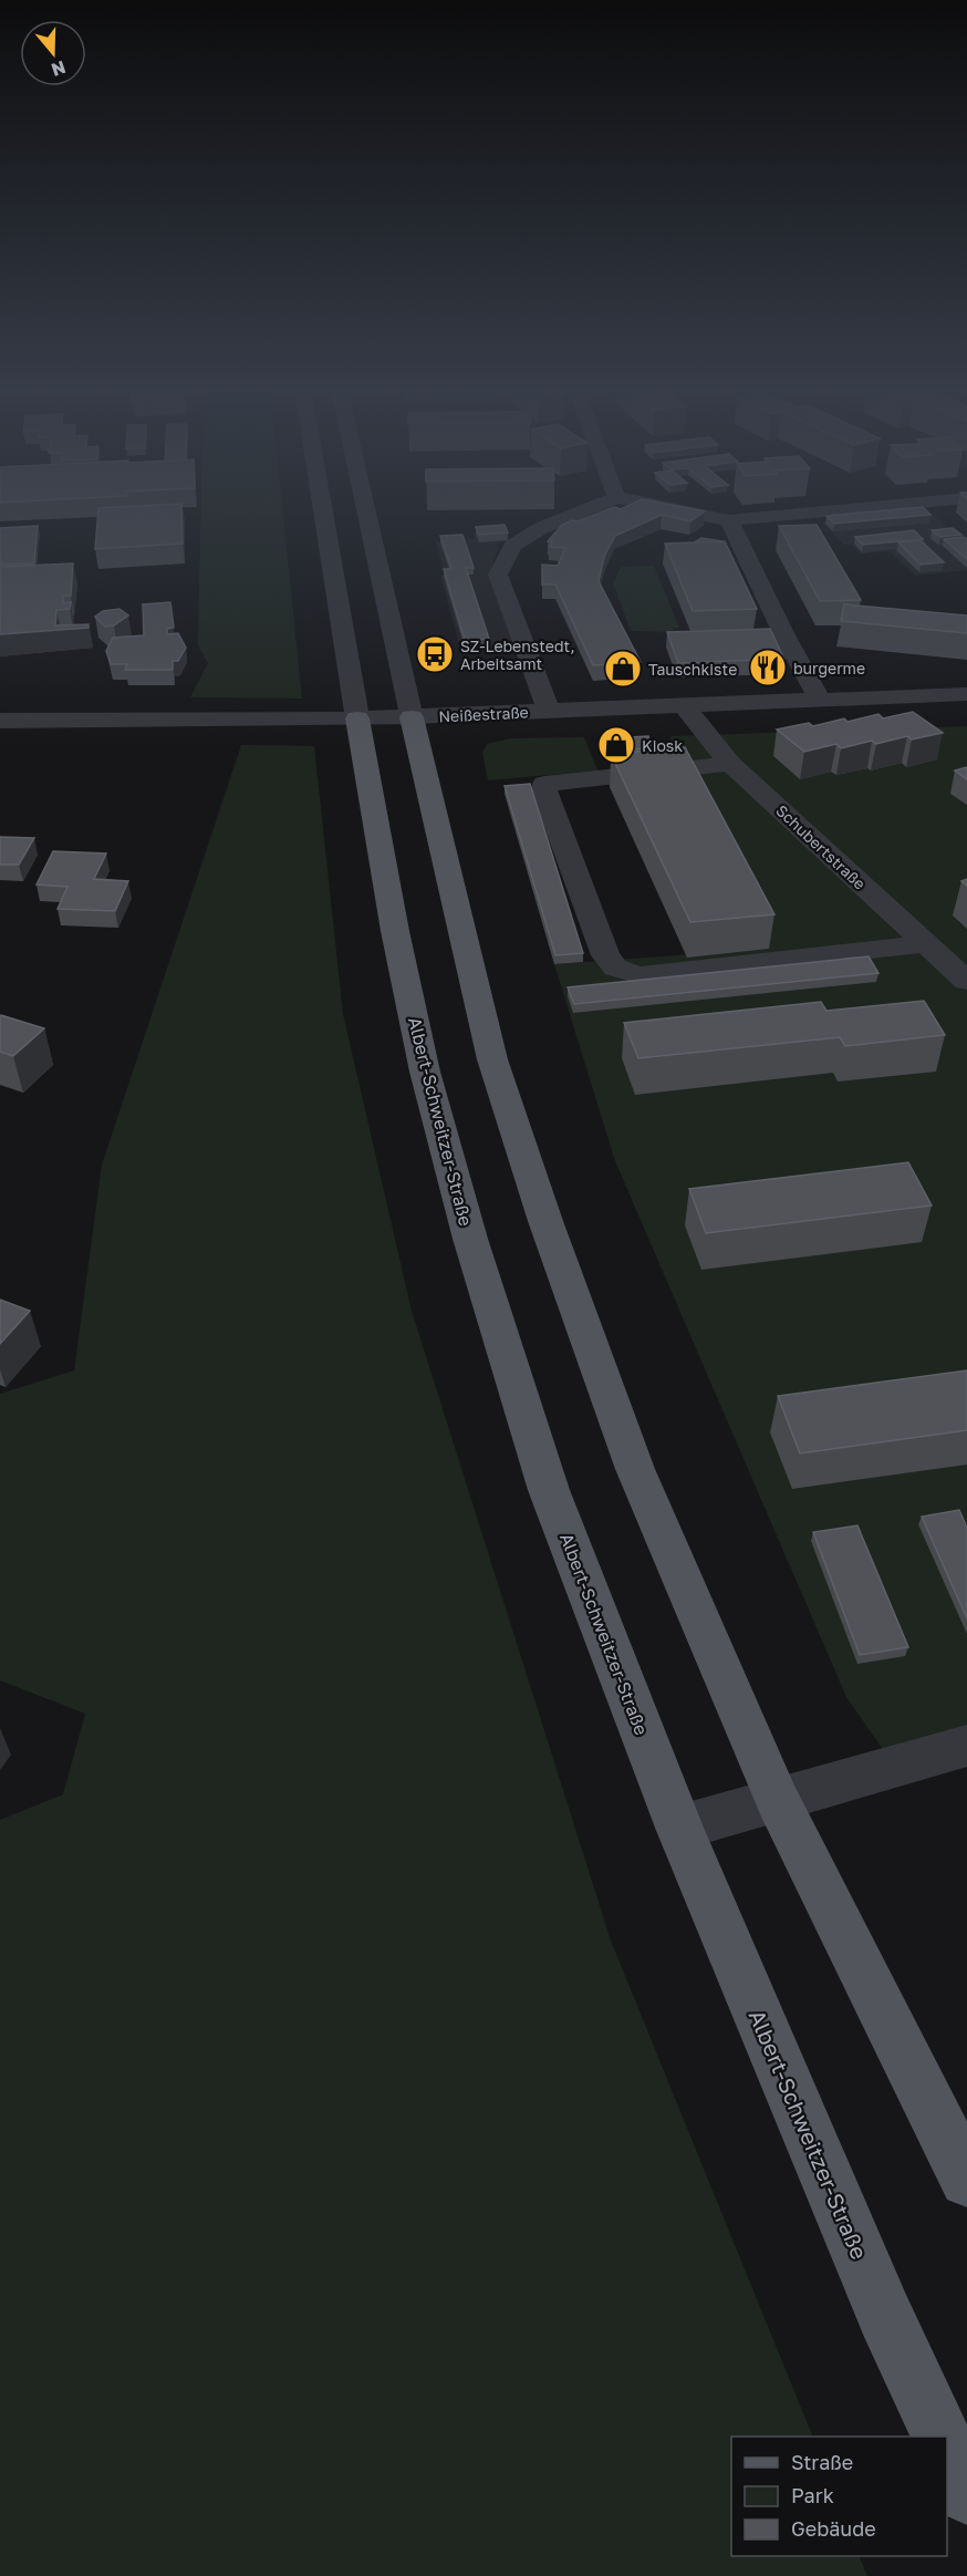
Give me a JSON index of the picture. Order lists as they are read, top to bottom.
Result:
{
  "streets": {
    "main road": ["Albert-Schweitzer-Straße"],
    "street": ["Neißestraße", "Schubertstraße"]
  },
  "crossings": [
    ["Neißestraße", "Schubertstraße"],
    ["Neißestraße", "Albert-Schweitzer-Straße"]
  ],
  "places": {
    "bus stop": ["SZ-Lebenstedt, Arbeitsamt"],
    "restaurant": ["burgerme"],
    "shop": ["Tauschkiste", "Kiosk"]
  },
  "legend": ["Straße", "Park", "Gebäude"],
  "north": "bottom"
}
